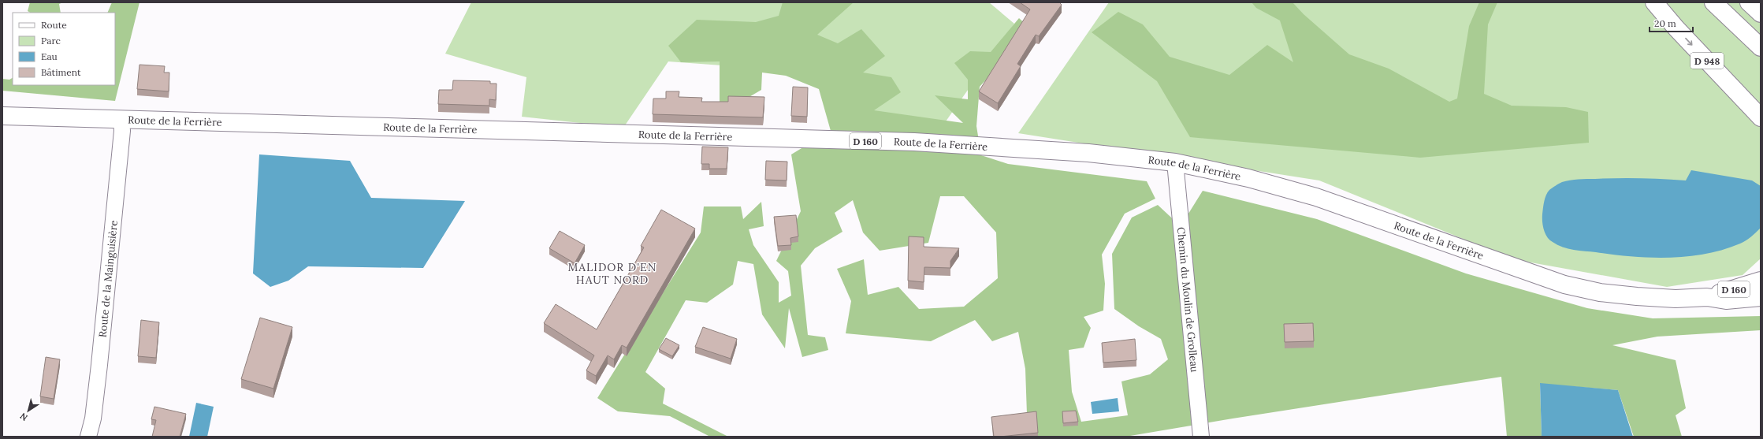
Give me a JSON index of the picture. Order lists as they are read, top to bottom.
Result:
{
  "streets": {
    "main road": ["D 948", "Route de la Ferrière", "D 160"],
    "street": ["Route de la Mainguisière", "Chemin du Moulin de Grolleau"]
  },
  "crossings": [
    ["Route de la Ferrière", "Route de la Mainguisière"],
    ["Route de la Ferrière", "Chemin du Moulin de Grolleau"]
  ],
  "districts": ["MALIDOR D'EN HAUT NORD"],
  "legend": [
    "Route",
    "Parc",
    "Eau",
    "Bâtiment"
  ],
  "scale_bar": "20 m",
  "north": "bottom left"
}
